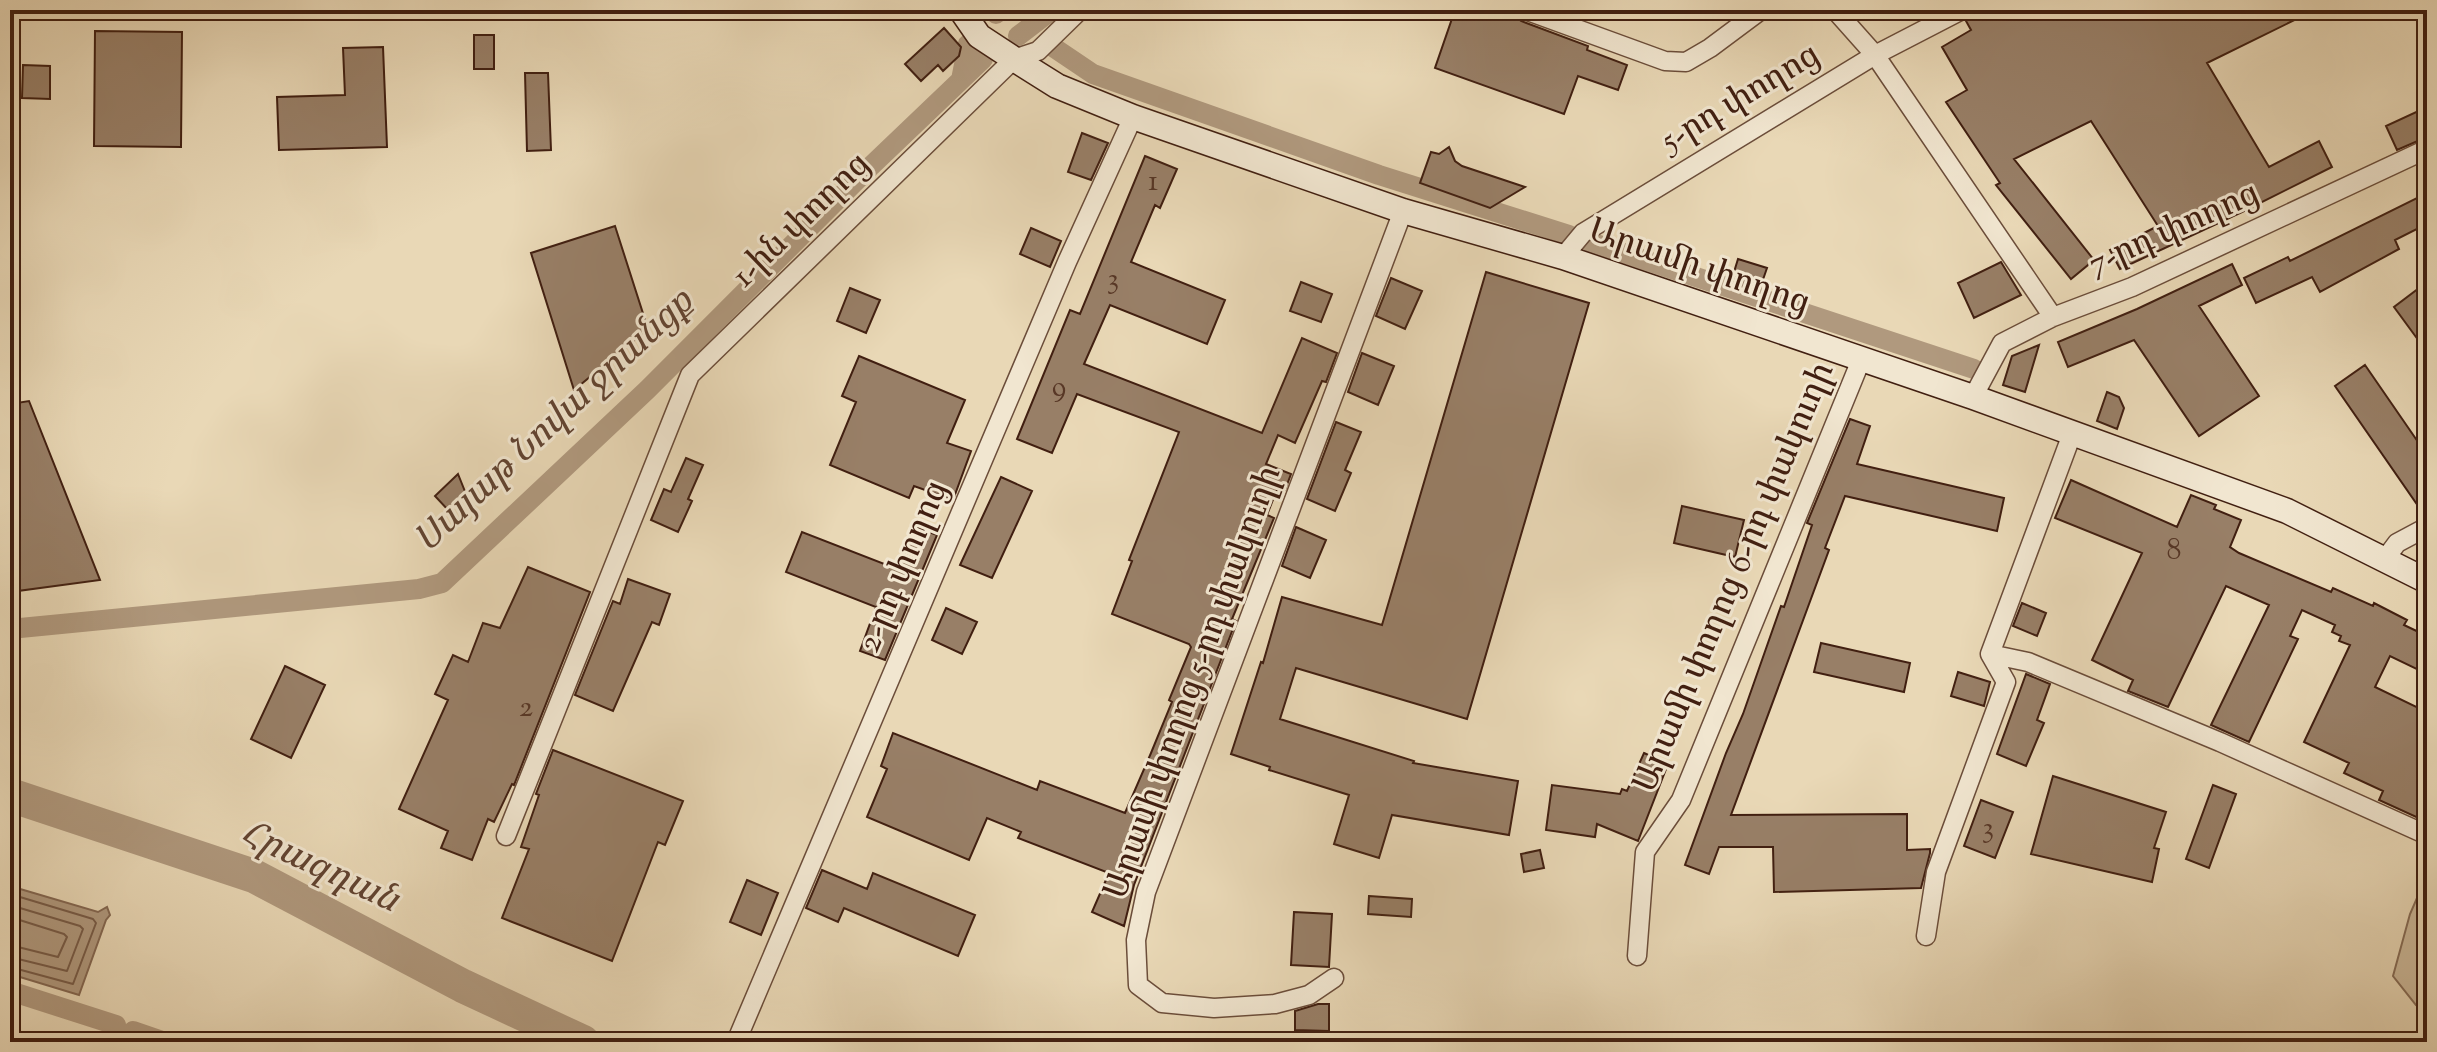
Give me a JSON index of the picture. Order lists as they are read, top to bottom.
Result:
{
  "streets": {
    "main road": ["Արամի փողոց"],
    "street": [
      "5-րդ փողոց",
      "1-ին փողոց",
      "7-րդ փողոց",
      "2-րդ փողոց",
      "Արամի փողոց 6-րդ փակուղի",
      "Արամի փողոց 5-րդ փակուղի"
    ]
  },
  "crossings": [
    ["5-րդ փողոց", "Արամի փողոց"],
    ["1-ին փողոց", "Արամի փողոց"],
    ["7-րդ փողոց", "Արամի փողոց"],
    ["Արամի փողոց", "2-րդ փողոց"],
    ["Արամի փողոց", "Արամի փողոց 6-րդ փակուղի"],
    ["Արամի փողոց", "Արամի փողոց 5-րդ փակուղի"]
  ],
  "water": ["Սայաթ Նովա ջրանցք", "Հրազդան"],
  "house_numbers": [
    "1",
    "3",
    "9",
    "8",
    "2",
    "3"
  ]
}
